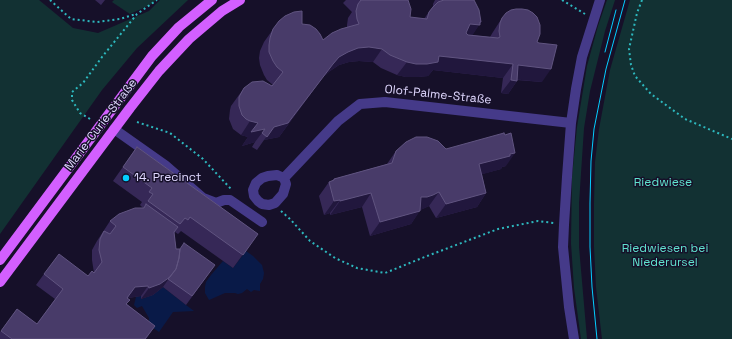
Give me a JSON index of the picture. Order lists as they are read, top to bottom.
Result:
{
  "streets": {
    "main road": ["Marie-Curie-Straße"],
    "street": ["Olof-Palme-Straße"]
  },
  "parks": ["Riedwiese", "Riedwiesen bei Niederursel"],
  "places": ["14. Precinct"]
}
